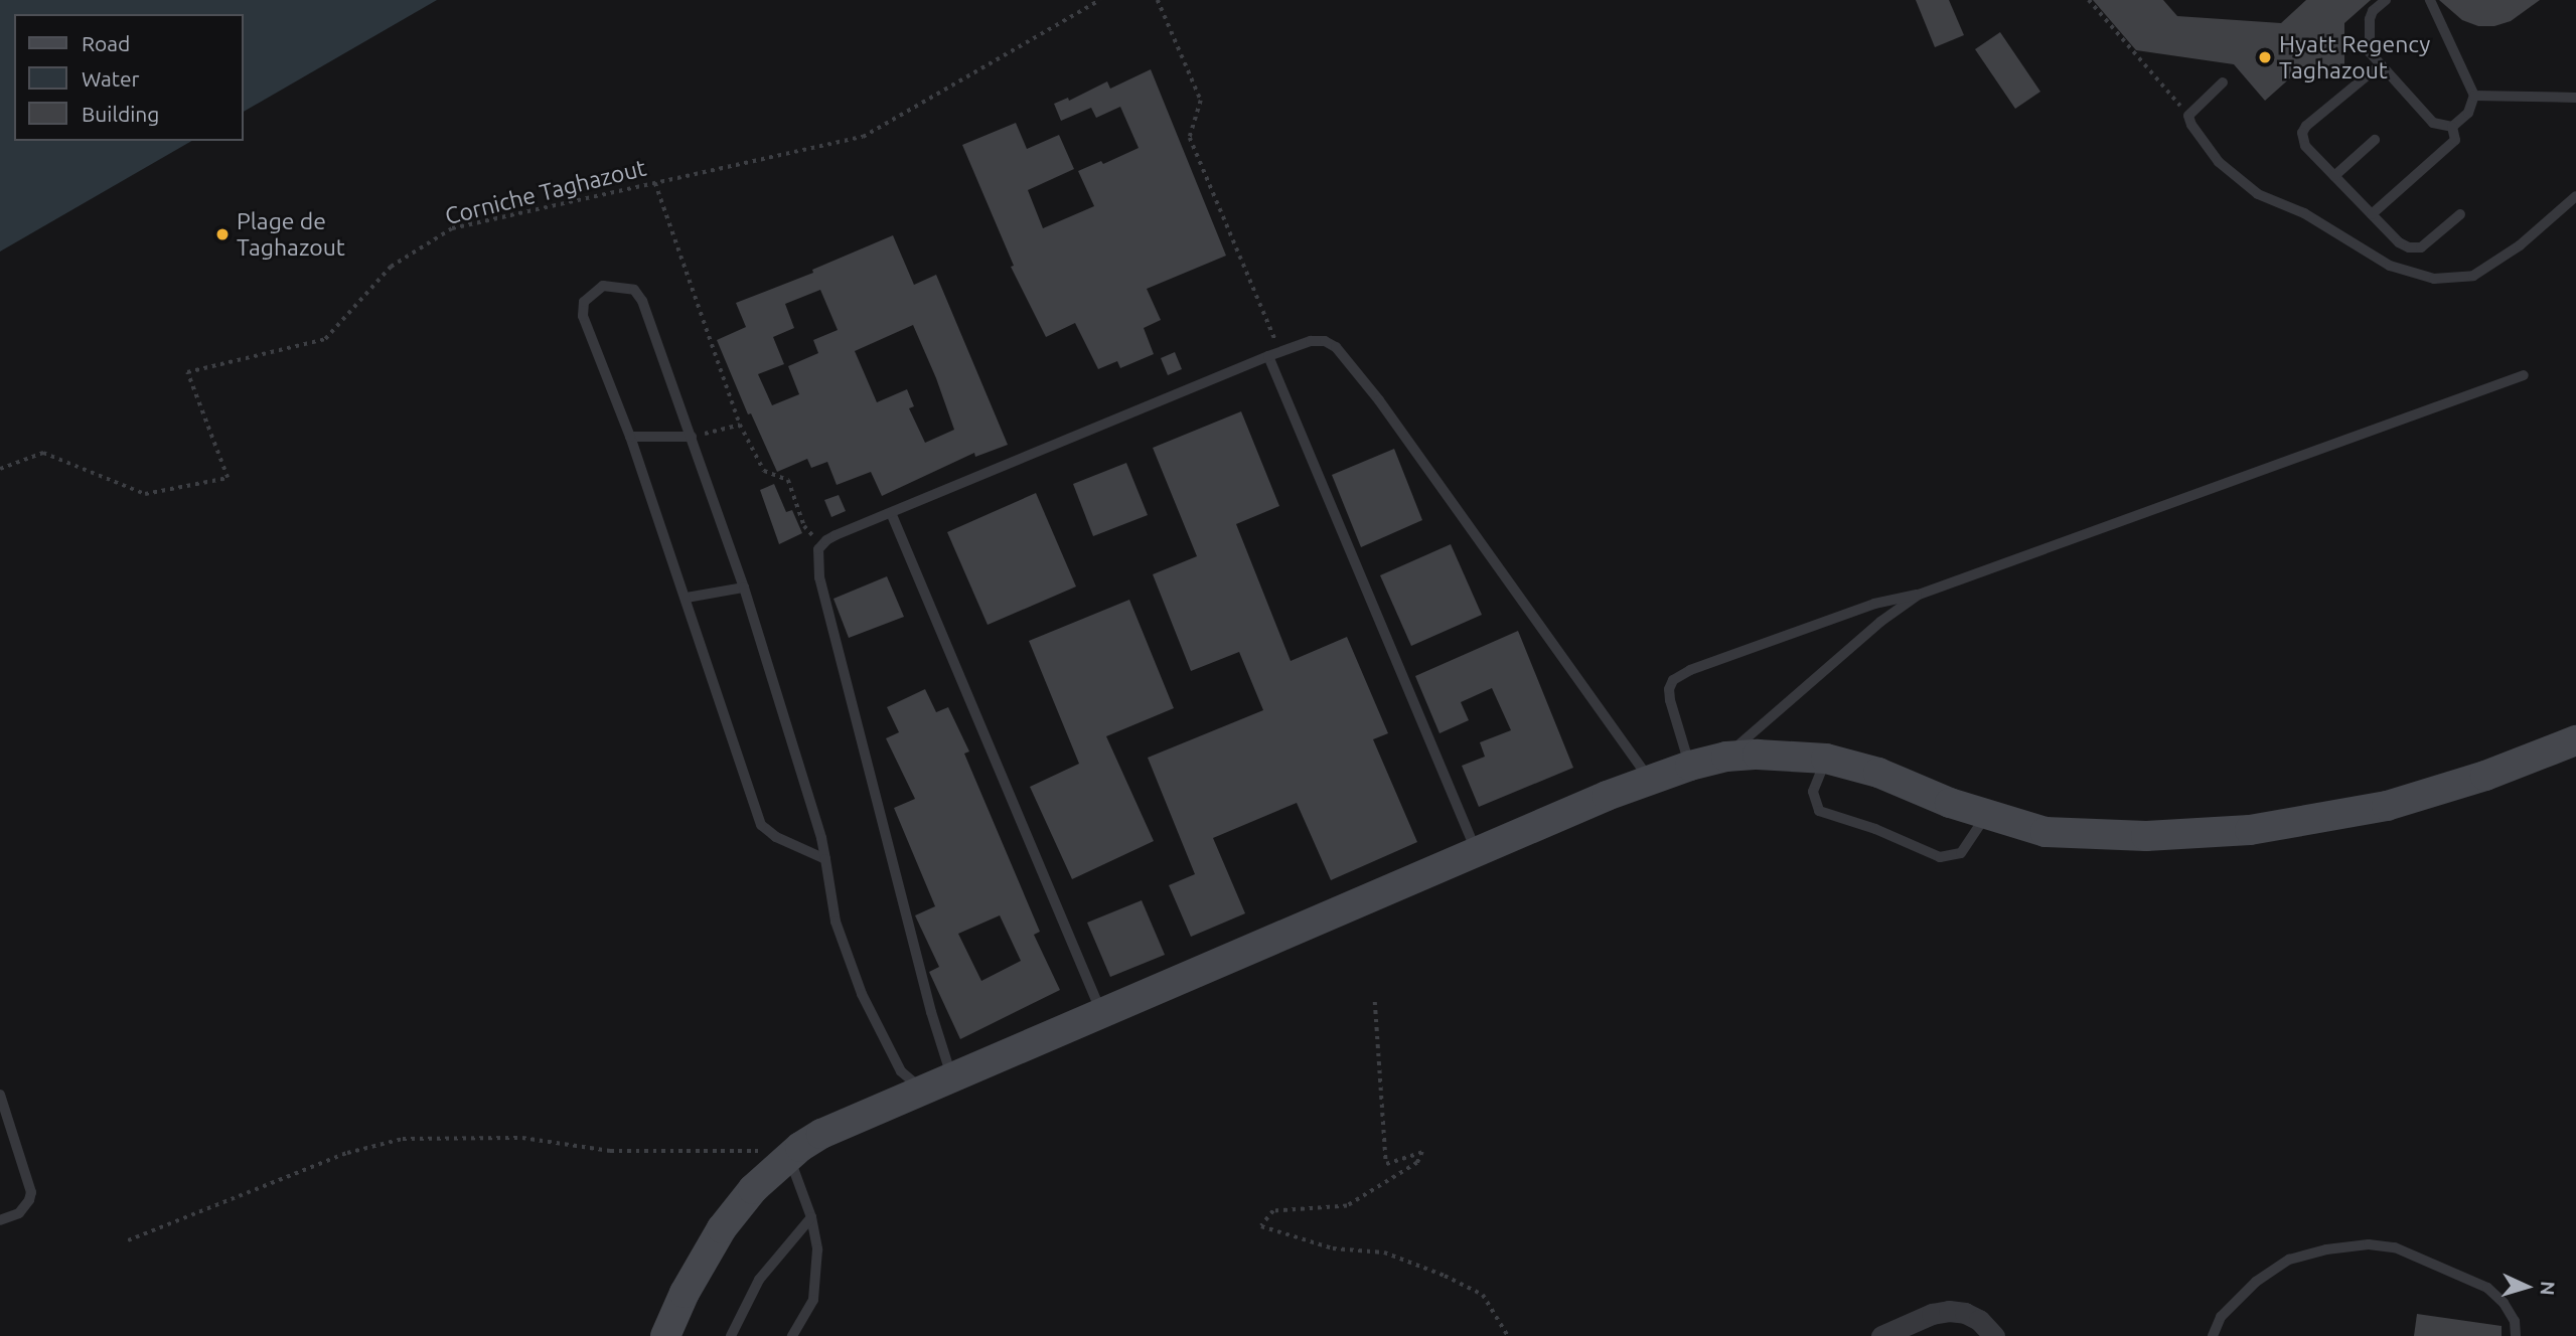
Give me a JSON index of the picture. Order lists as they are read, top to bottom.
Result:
{
  "streets": {
    "path": ["Corniche Taghazout"]
  },
  "places": ["Hyatt Regency Taghazout", "Plage de Taghazout"],
  "legend": ["Road", "Water", "Building"],
  "north": "right"
}
